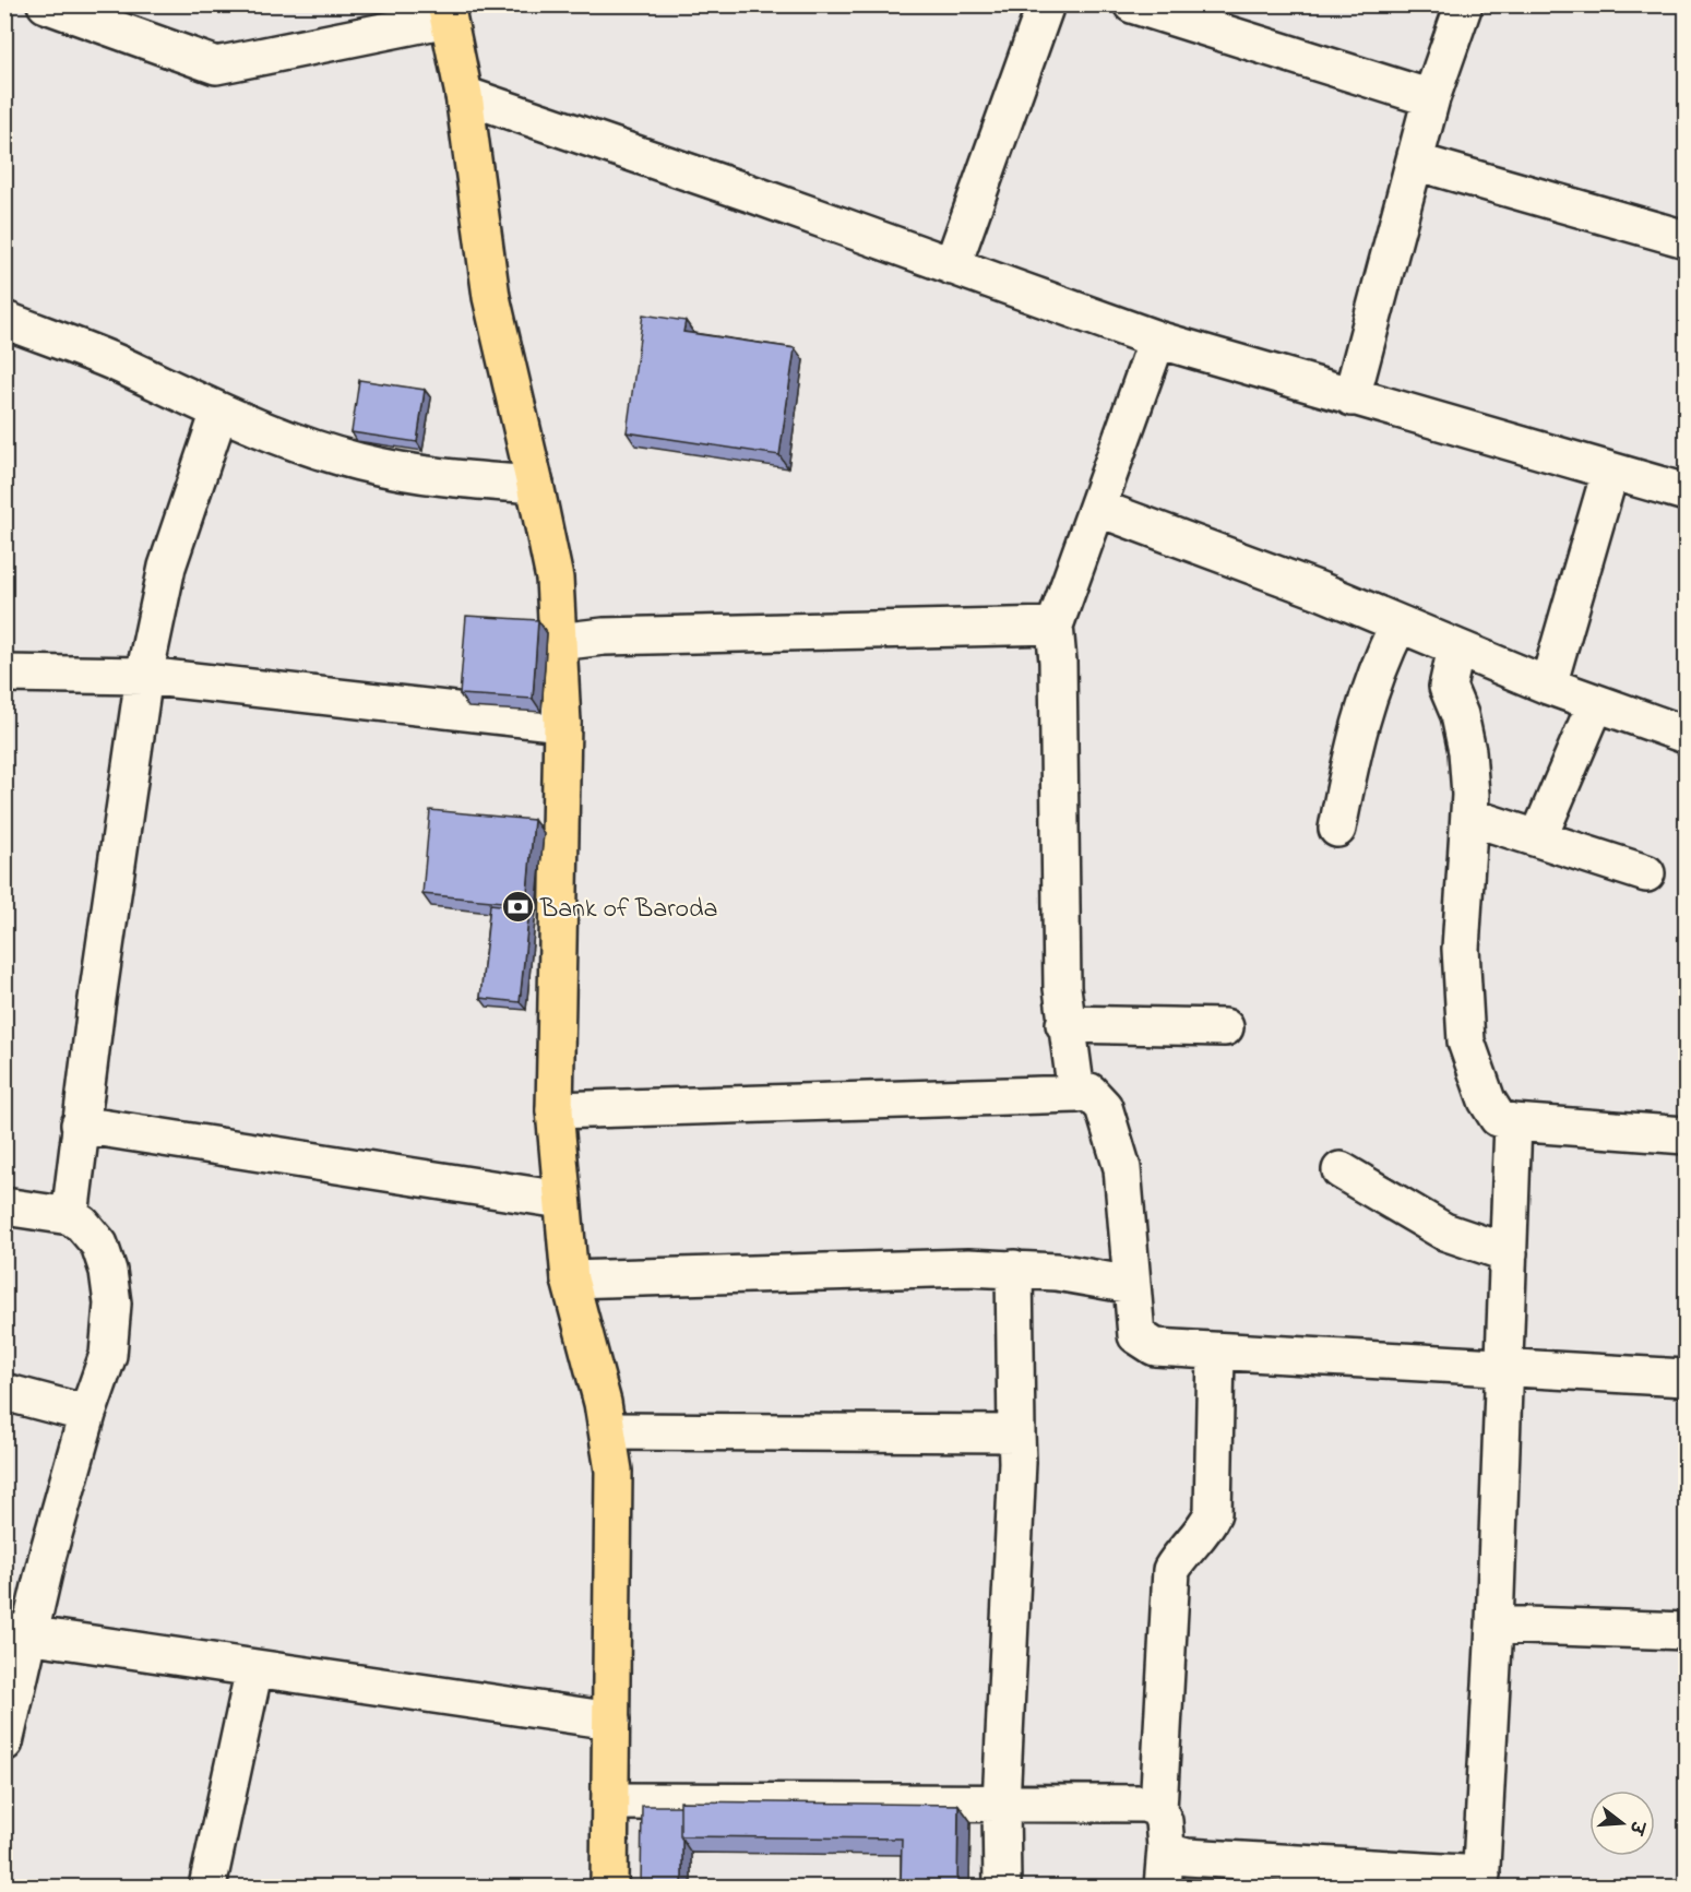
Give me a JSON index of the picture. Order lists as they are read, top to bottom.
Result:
{
  "places": {
    "bank": ["Bank of Baroda"]
  },
  "north": "right"
}
